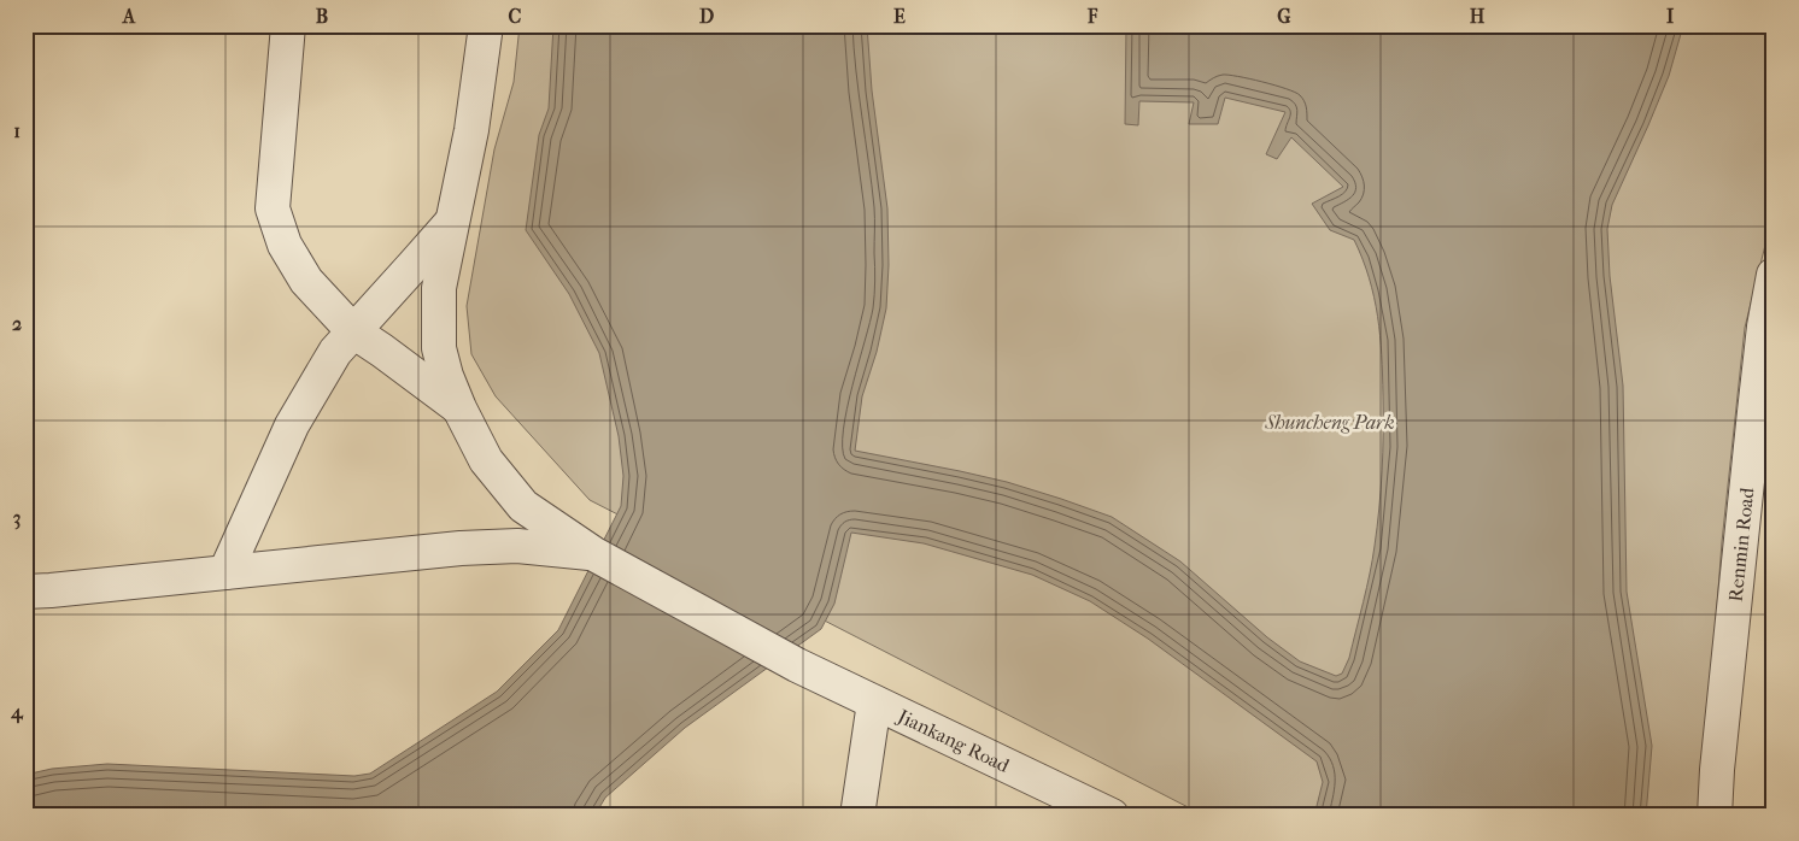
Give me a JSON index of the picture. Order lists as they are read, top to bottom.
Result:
{
  "streets": {
    "street": ["Renmin Road", "Jiankang Road"]
  },
  "parks": ["Shuncheng Park"],
  "grid": {
    "columns": [
      "A",
      "B",
      "C",
      "D",
      "E",
      "F",
      "G",
      "H",
      "I"
    ],
    "rows": [
      "1",
      "2",
      "3",
      "4"
    ]
  }
}
